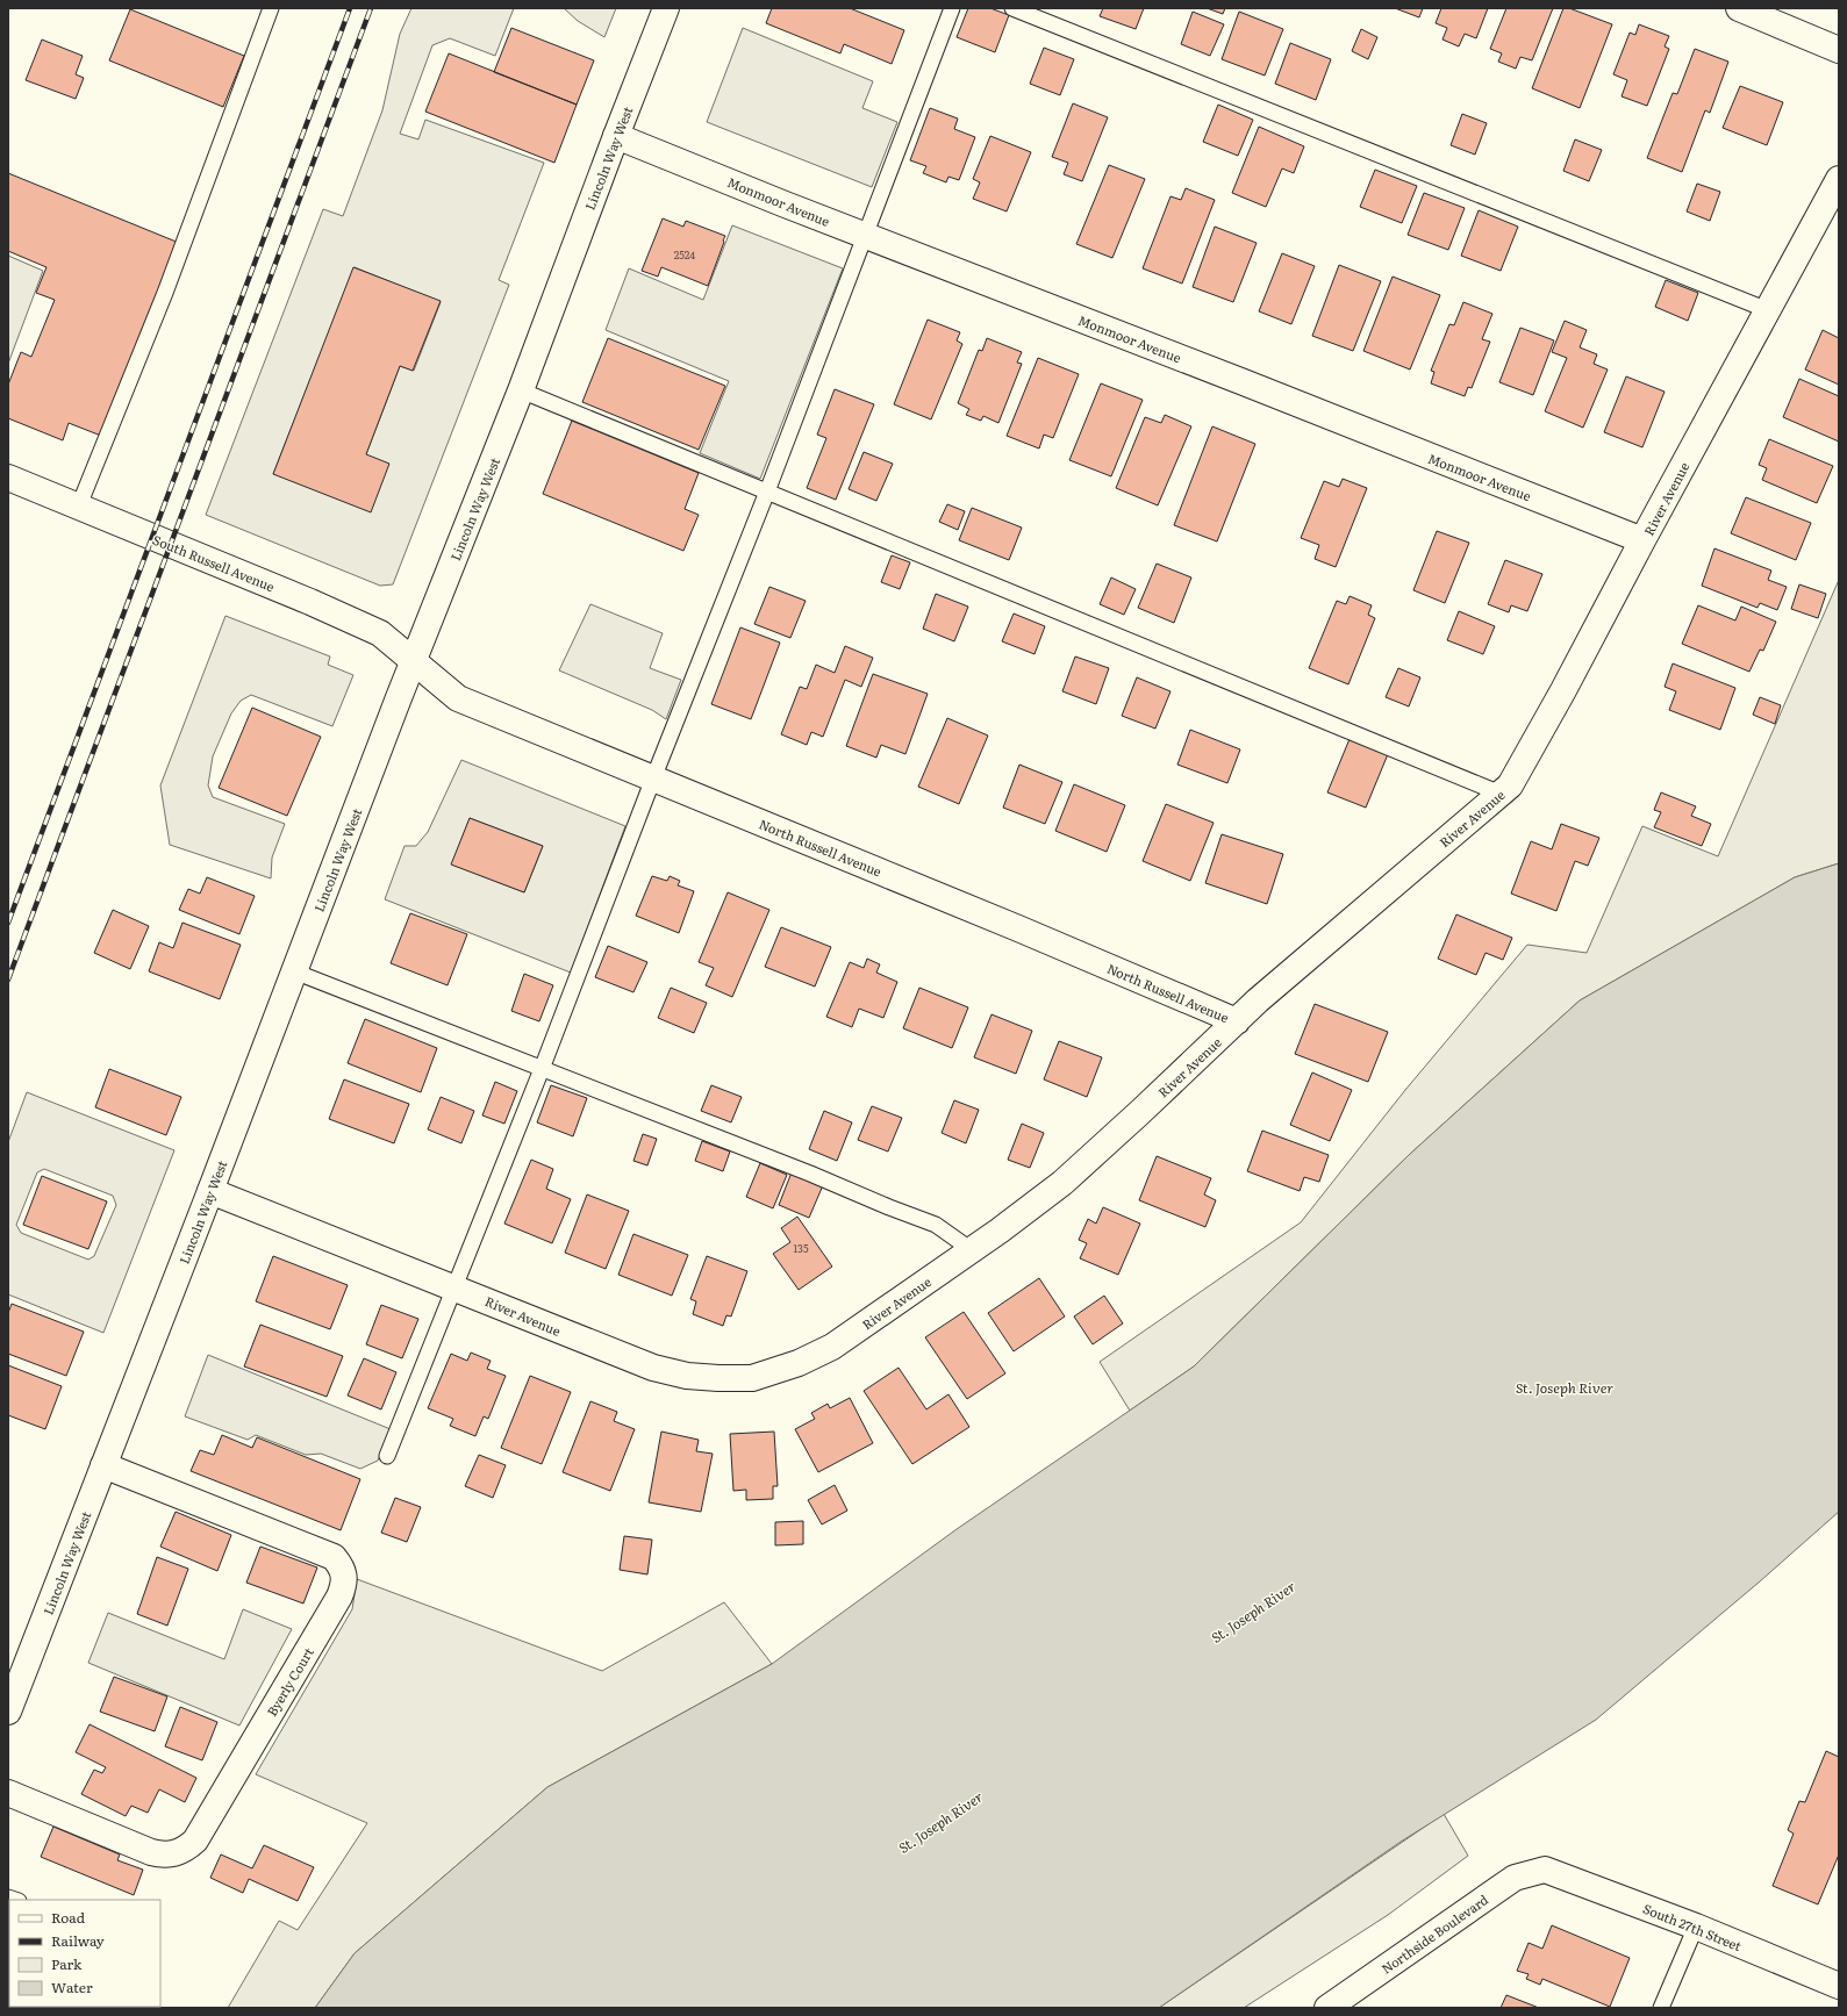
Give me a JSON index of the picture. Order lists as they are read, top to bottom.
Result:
{
  "streets": {
    "street": [
      "Lincoln Way West",
      "Monmoor Avenue",
      "River Avenue",
      "South Russell Avenue",
      "North Russell Avenue",
      "Byerly Court",
      "South 27th Street",
      "Northside Boulevard"
    ]
  },
  "crossings": [
    ["Lincoln Way West", "Monmoor Avenue"],
    ["Lincoln Way West", "River Avenue"],
    ["Lincoln Way West", "South Russell Avenue"],
    ["Lincoln Way West", "North Russell Avenue"],
    ["Lincoln Way West", "Byerly Court"],
    ["Monmoor Avenue", "River Avenue"],
    ["River Avenue", "North Russell Avenue"],
    ["South Russell Avenue", "North Russell Avenue"],
    ["South 27th Street", "Northside Boulevard"]
  ],
  "water": ["St. Joseph River"],
  "house_numbers": ["2524", "135"],
  "legend": [
    "Road",
    "Railway",
    "Park",
    "Water"
  ]
}
